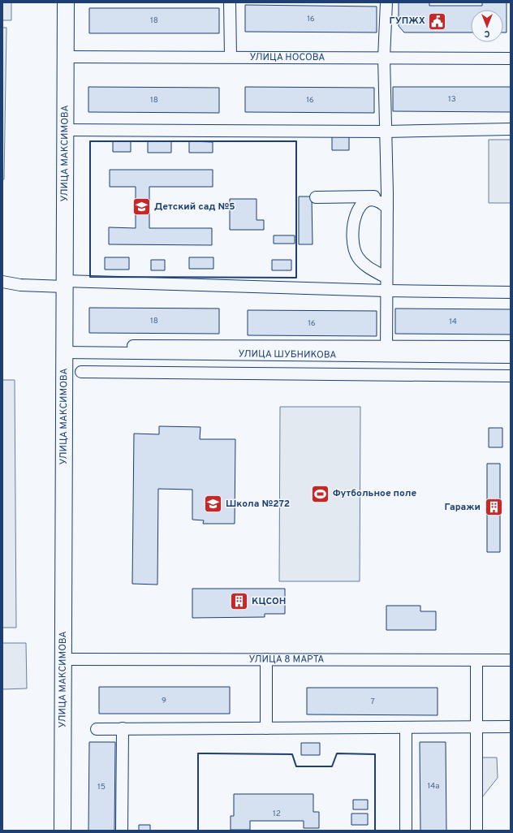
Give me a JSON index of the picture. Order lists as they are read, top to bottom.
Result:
{
  "streets": {
    "street": [
      "УЛИЦА НОСОВА",
      "УЛИЦА МАКСИМОВА",
      "УЛИЦА ШУБНИКОВА",
      "УЛИЦА 8 МАРТА"
    ]
  },
  "crossings": [
    ["УЛИЦА НОСОВА", "УЛИЦА МАКСИМОВА"],
    ["УЛИЦА МАКСИМОВА", "УЛИЦА ШУБНИКОВА"],
    ["УЛИЦА МАКСИМОВА", "УЛИЦА 8 МАРТА"]
  ],
  "places": {
    "public building": ["ГУПЖХ"],
    "school or university": ["Детский сад №5", "Школа №272"],
    "sports": ["Футбольное поле"],
    "building": ["Гаражи", "КЦСОН"]
  },
  "house_numbers": [
    "16",
    "18",
    "13",
    "18",
    "16",
    "18",
    "14",
    "16",
    "9",
    "7",
    "14а",
    "15",
    "12"
  ],
  "north": "bottom"
}
